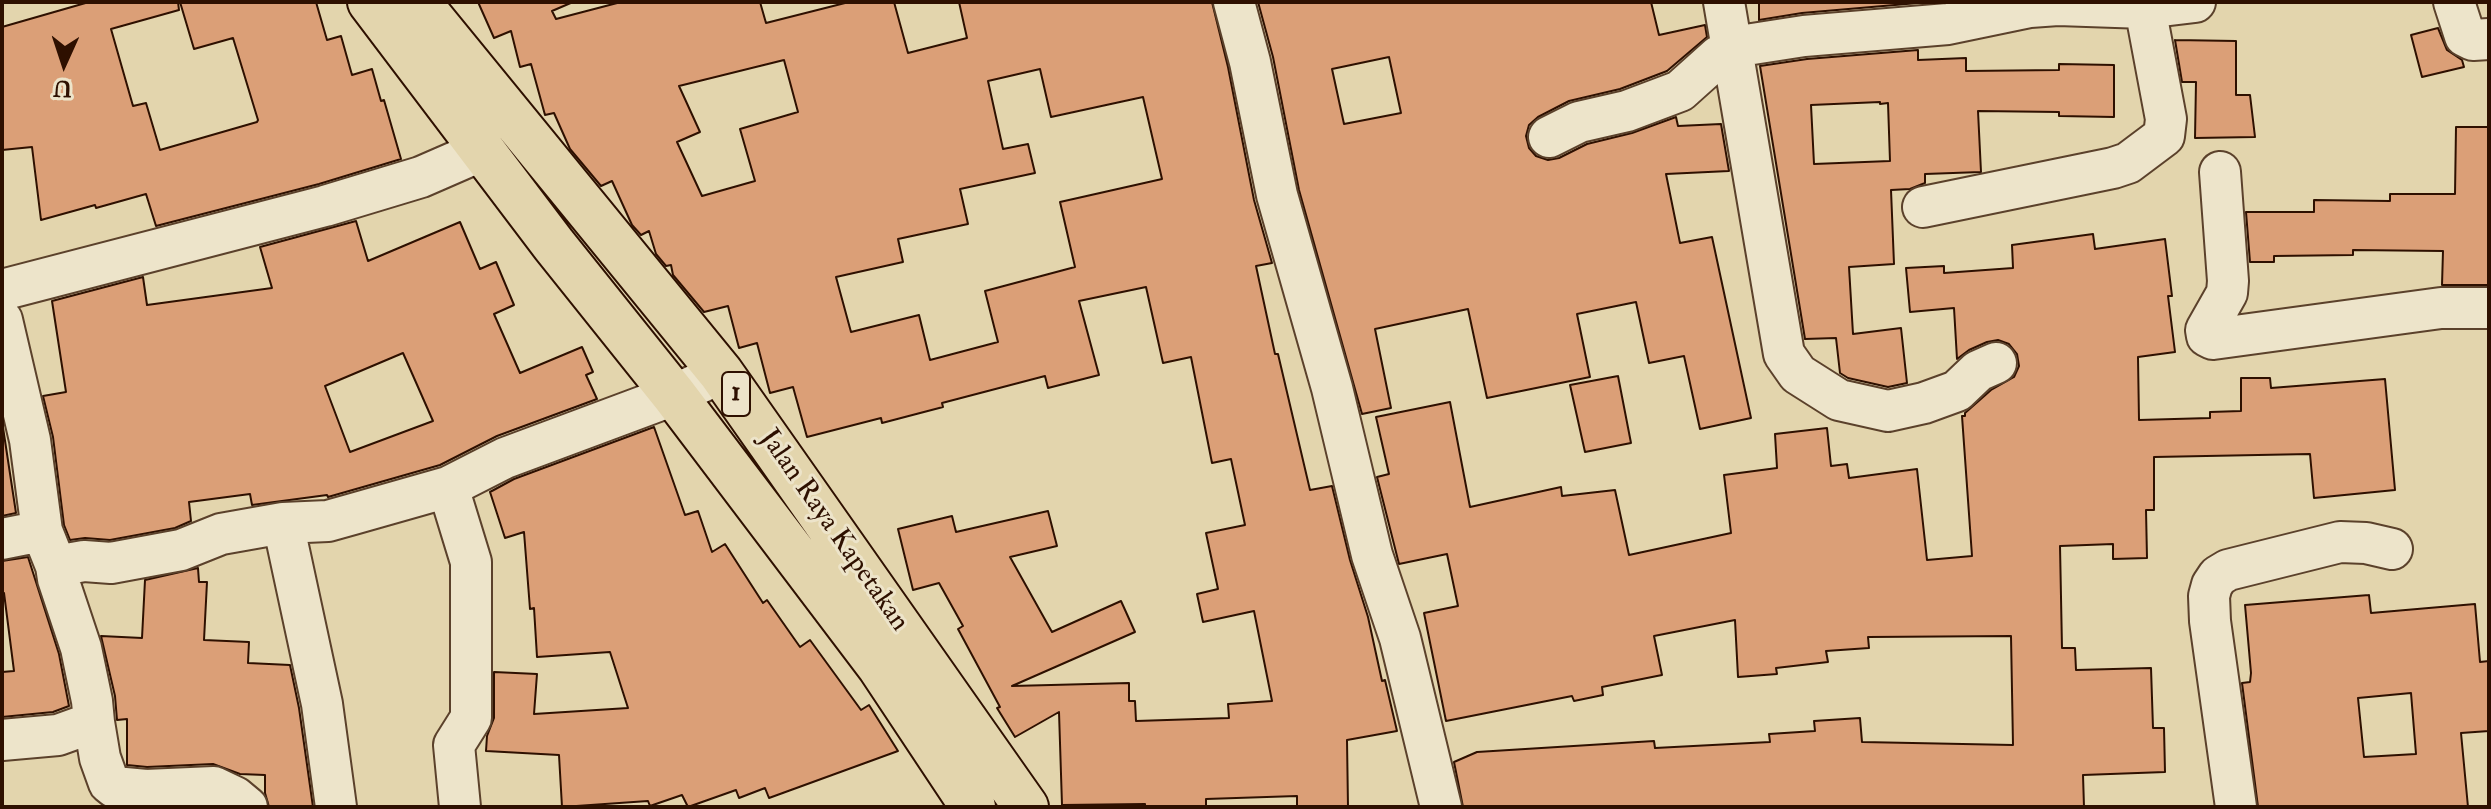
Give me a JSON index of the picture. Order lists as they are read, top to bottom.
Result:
{
  "streets": {
    "highway": ["1", "Jalan Raya Kapetakan"]
  },
  "north": "bottom"
}
